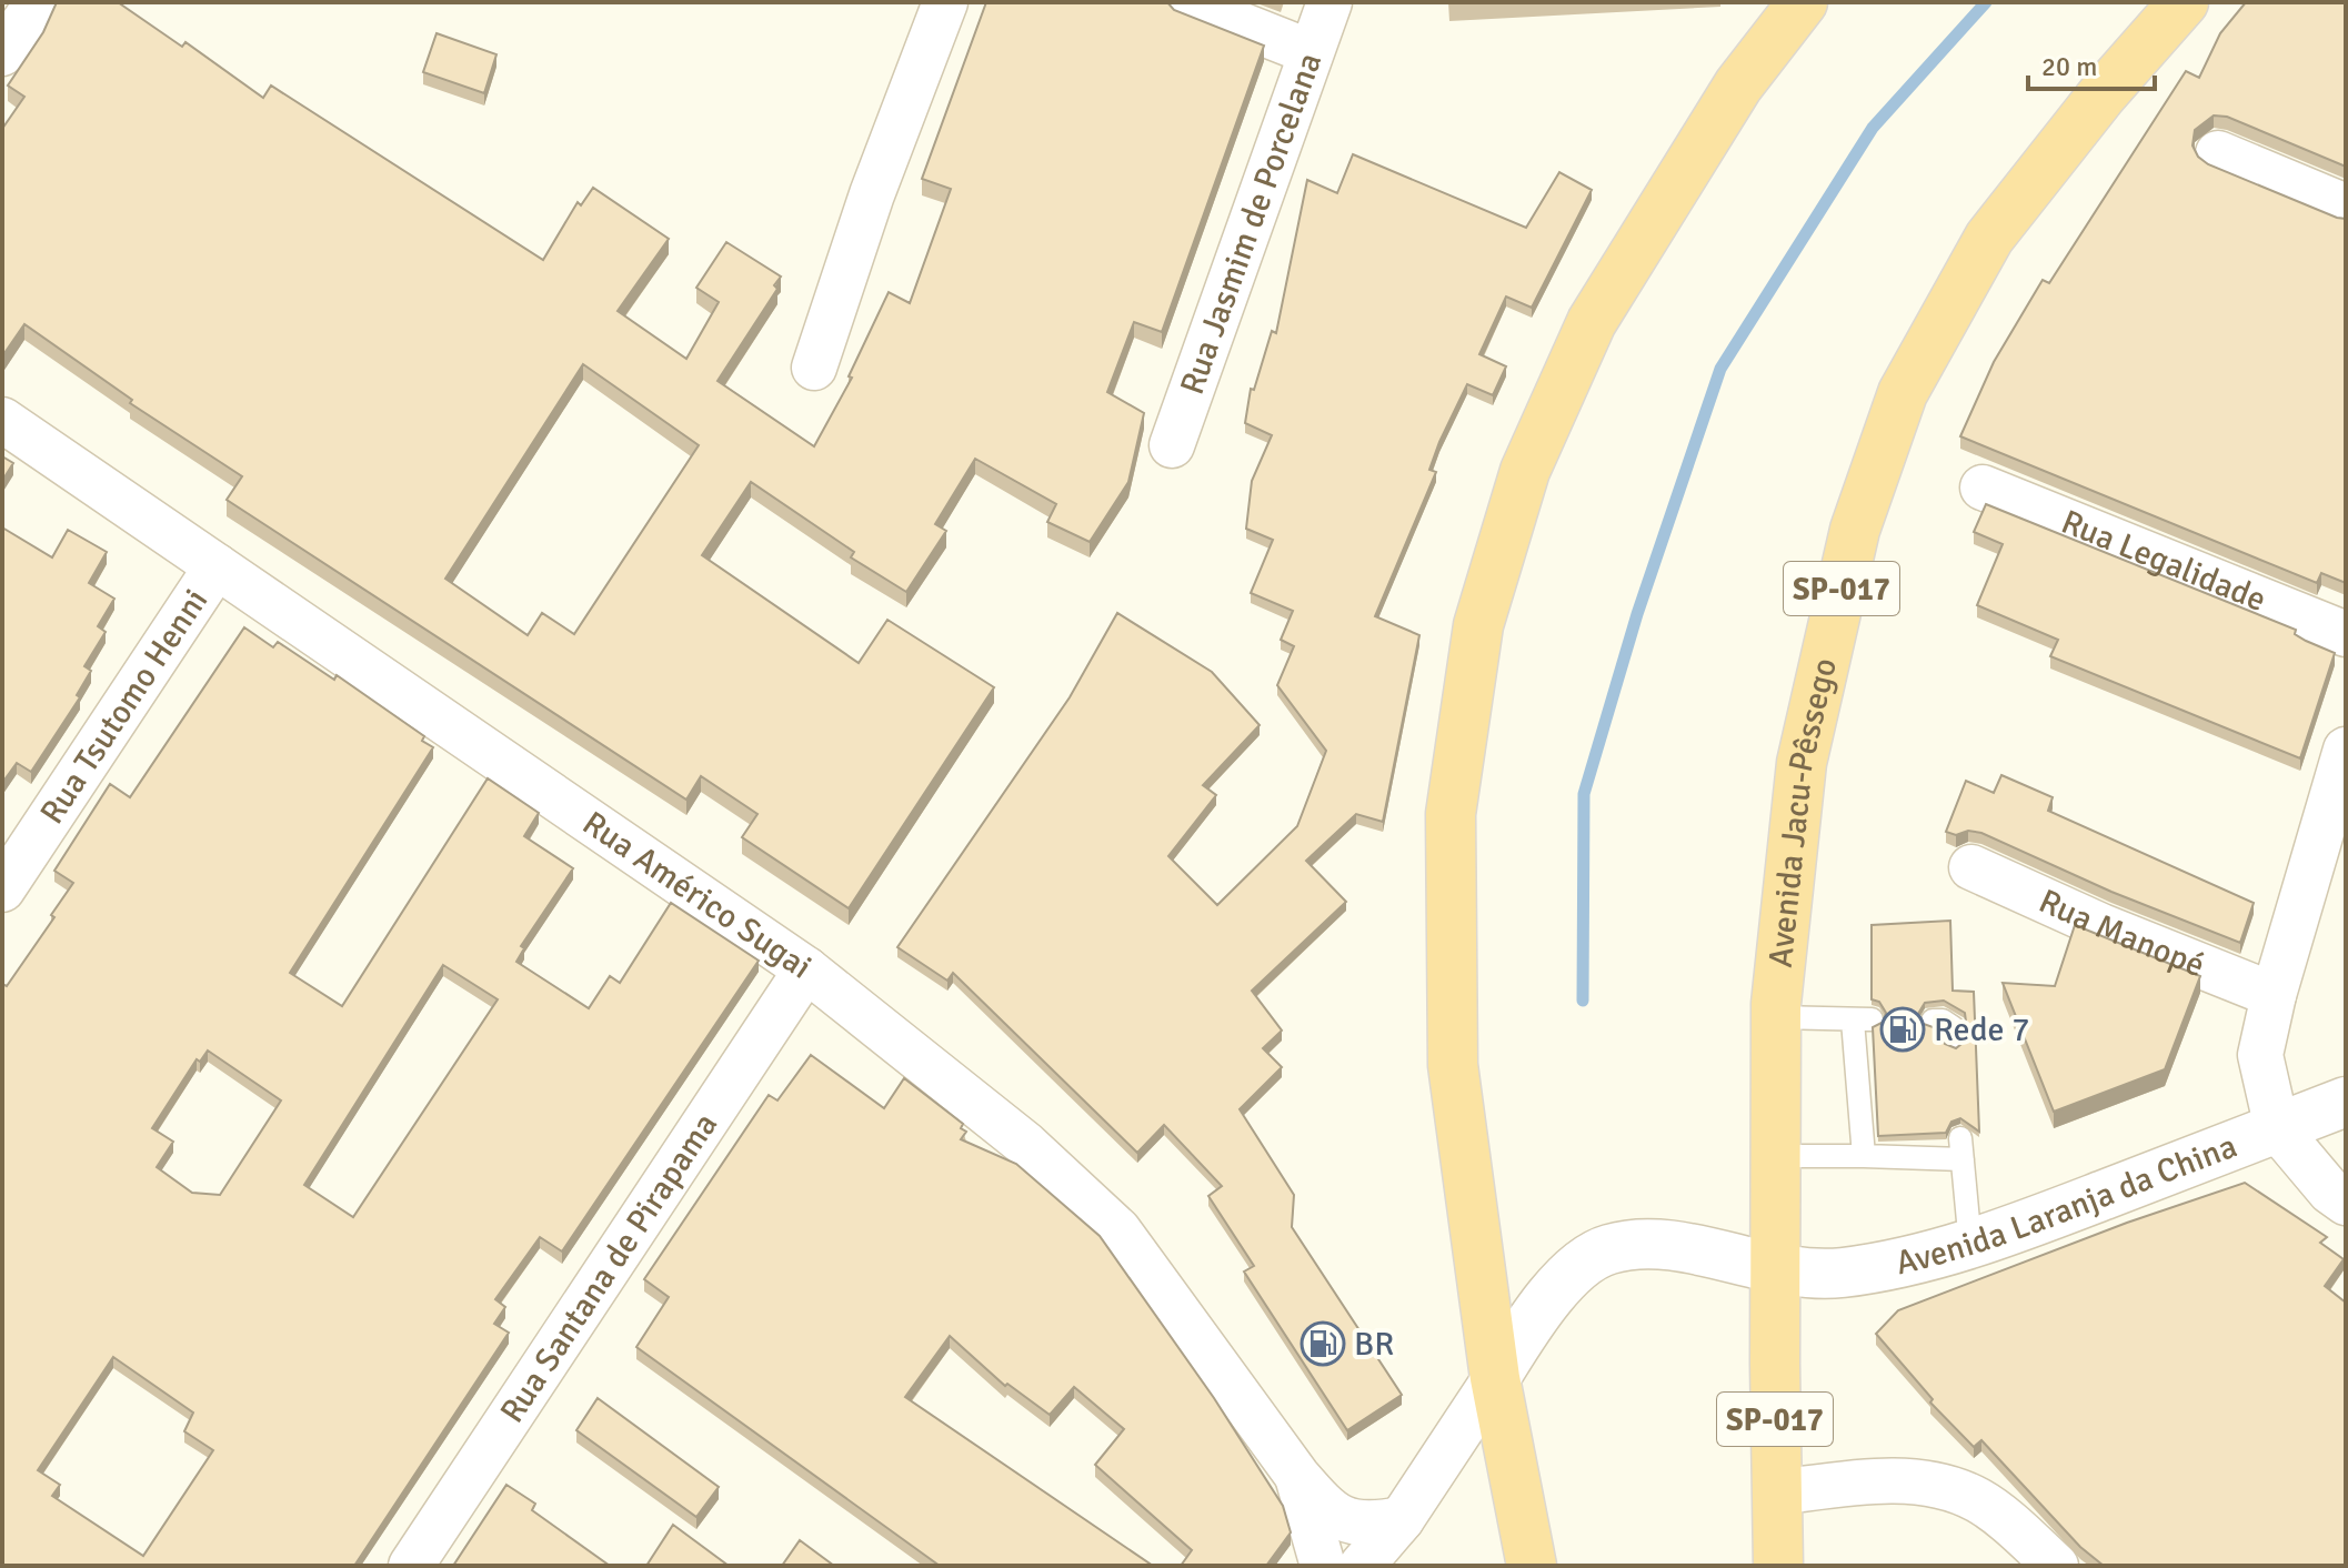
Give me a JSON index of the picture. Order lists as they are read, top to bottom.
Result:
{
  "streets": {
    "highway": ["SP-017", "Avenida Jacu-Pêssego"],
    "street": [
      "Rua Jasmim de Porcelana",
      "Rua Legalidade",
      "Rua Tsutomo Henni",
      "Rua Américo Sugai",
      "Rua Manopé",
      "Avenida Laranja da China",
      "Rua Santana de Pirapama"
    ]
  },
  "crossings": [
    ["Rua Tsutomo Henni", "Rua Américo Sugai"],
    ["Avenida Jacu-Pêssego", "Avenida Laranja da China"],
    ["Rua Américo Sugai", "Rua Santana de Pirapama"]
  ],
  "places": {
    "fuel station": ["Rede 7", "BR"]
  },
  "scale_bar": "20 m"
}
